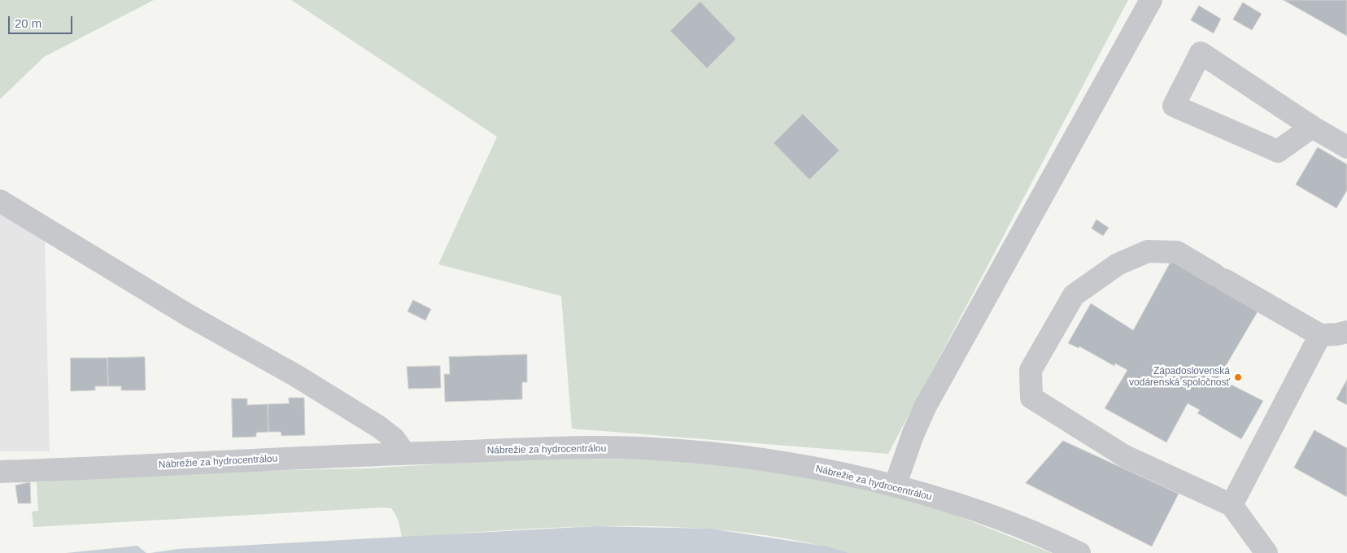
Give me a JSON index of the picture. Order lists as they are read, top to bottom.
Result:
{
  "streets": {
    "street": ["Nábrežie za hydrocentrálou"]
  },
  "places": ["Západoslovenská vodárenská spoločnosť"],
  "scale_bar": "20 m"
}
